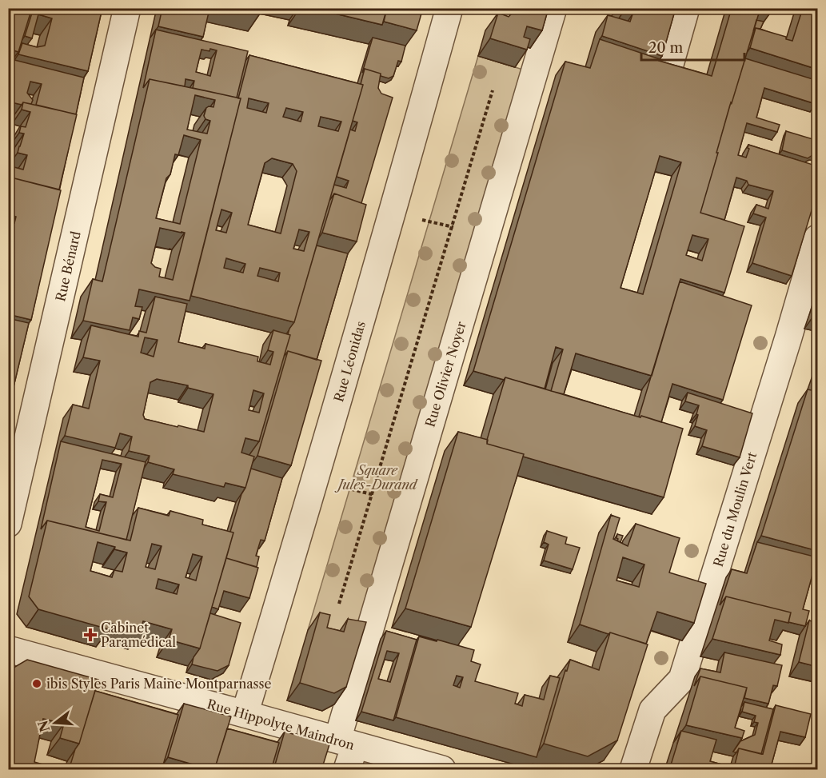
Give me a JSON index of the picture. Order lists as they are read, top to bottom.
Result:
{
  "streets": {
    "street": [
      "Rue Bénard",
      "Rue Léonidas",
      "Rue Olivier Noyer",
      "Rue du Moulin Vert",
      "Rue Hippolyte Maindron"
    ]
  },
  "crossings": [
    ["Rue Léonidas", "Rue Hippolyte Maindron"],
    ["Rue Olivier Noyer", "Rue Hippolyte Maindron"]
  ],
  "parks": ["Square Jules-Durand"],
  "places": {
    "health": ["Cabinet Paramédical"],
    "other": ["ibis Styles Paris Maine Montparnasse"]
  },
  "scale_bar": "20 m",
  "north": "left"
}
